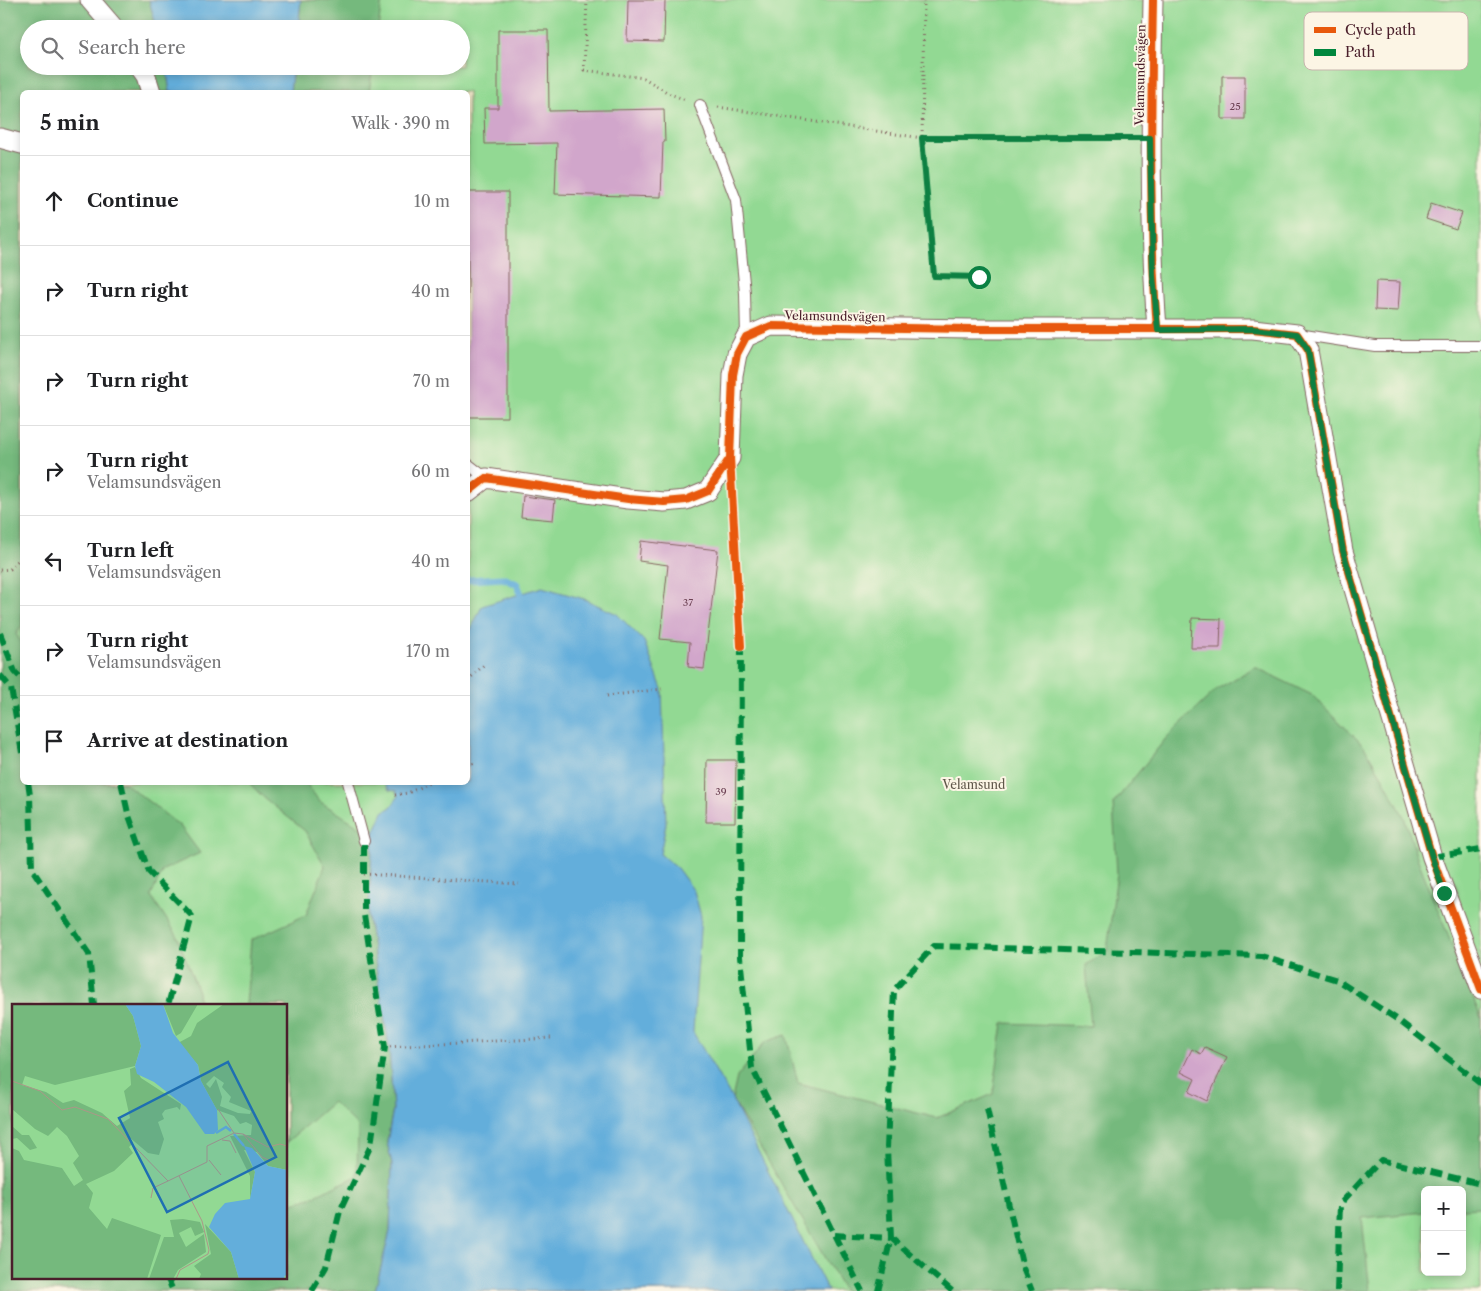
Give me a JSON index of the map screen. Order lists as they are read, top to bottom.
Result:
{
  "streets": {
    "street": ["Velamsundsvägen"]
  },
  "parks": ["Velamsund"],
  "house_numbers": ["25", "37", "39"],
  "legend": ["Cycle path", "Path"],
  "page": {
    "search": "Search here",
    "heading": ["5 min", "Walk · 390 m"],
    "list": [
      ["Continue", "10 m"],
      ["Turn right", "40 m"],
      ["Turn right", "70 m"],
      ["Turn right", "Velamsundsvägen", "60 m"],
      ["Turn left", "Velamsundsvägen", "40 m"],
      ["Turn right", "Velamsundsvägen", "170 m"],
      "Arrive at destination"
    ],
    "map_buttons": ["+", "−"]
  }
}
